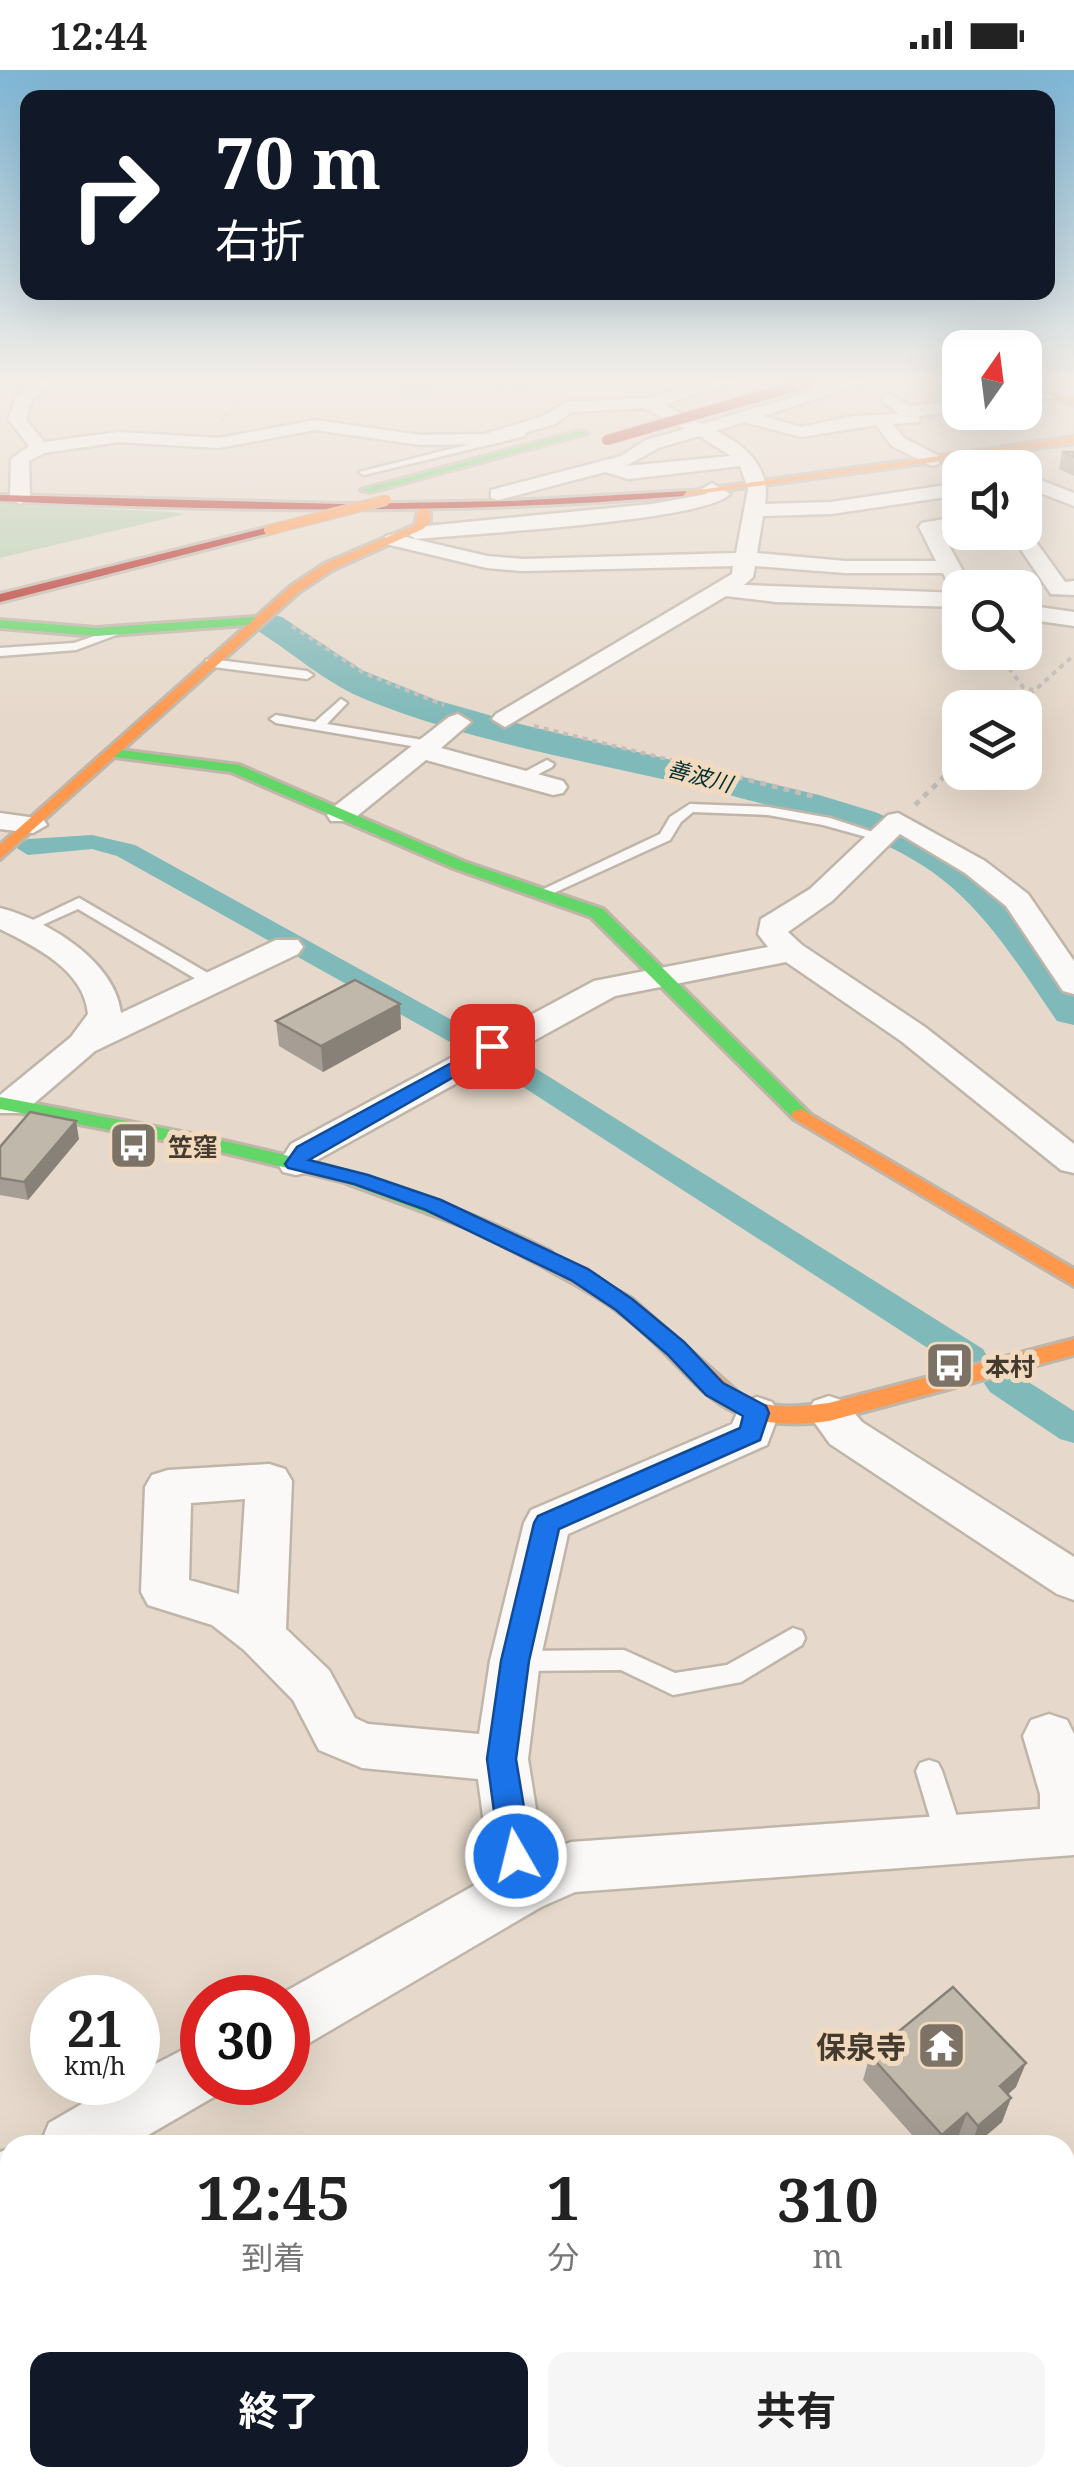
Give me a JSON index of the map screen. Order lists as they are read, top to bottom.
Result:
{
  "water": ["善波川"],
  "places": {
    "bus stop": ["笠窪", "本村"],
    "temple": ["保泉寺"]
  },
  "north": "top",
  "page": {
    "status": "12:44",
    "turn": ["70 m", "右折"],
    "speed": "21 km/h",
    "limit": "30",
    "eta": [
      "12:45",
      "到着",
      "1",
      "分",
      "310",
      "m"
    ],
    "buttons": ["終了", "共有"]
  }
}
